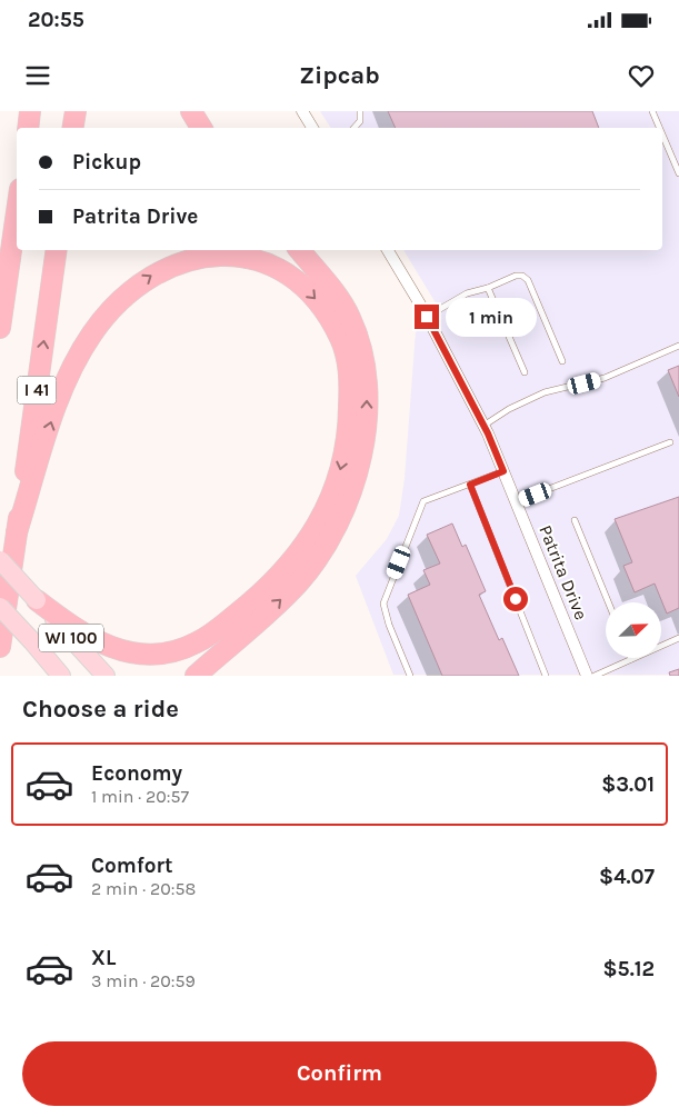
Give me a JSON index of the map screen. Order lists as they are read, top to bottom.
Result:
{
  "streets": {
    "highway": ["I 41"],
    "main road": ["WI 100"],
    "street": ["Patrita Drive"]
  },
  "north": "top right",
  "page": {
    "status": "20:55",
    "header": "Zipcab",
    "banner": ["Pickup", "Patrita Drive"],
    "bubble": "1 min",
    "heading": "Choose a ride",
    "list": [
      {
        "name": "Economy",
        "note": "1 min · 20:57",
        "value": "$3.01"
      },
      {
        "name": "Comfort",
        "note": "2 min · 20:58",
        "value": "$4.07"
      },
      {
        "name": "XL",
        "note": "3 min · 20:59",
        "value": "$5.12"
      }
    ],
    "buttons": "Confirm"
  }
}
